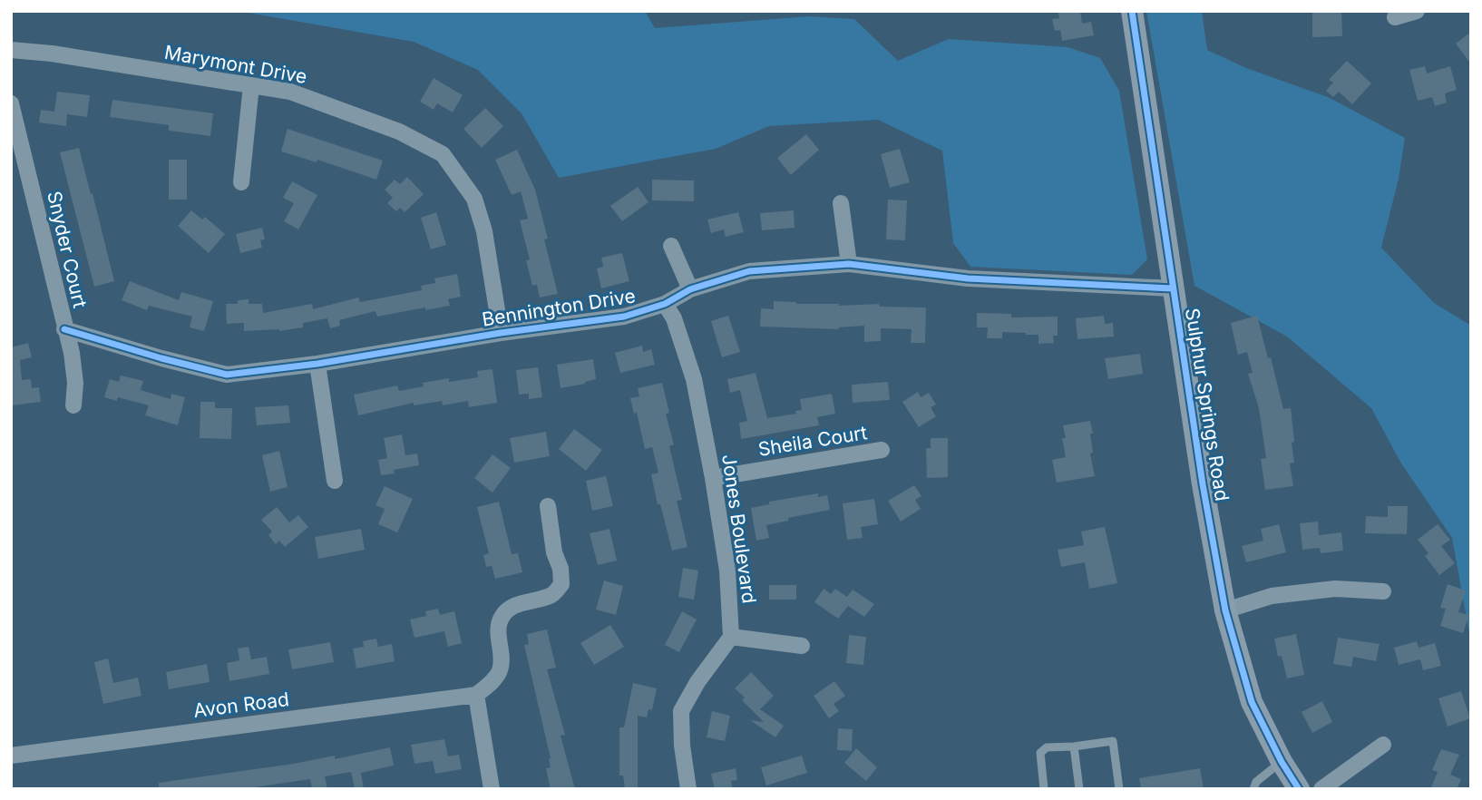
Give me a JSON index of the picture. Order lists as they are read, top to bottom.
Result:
{
  "streets": {
    "street": [
      "Marymont Drive",
      "Snyder Court",
      "Bennington Drive",
      "Sulphur Springs Road",
      "Sheila Court",
      "Jones Boulevard",
      "Avon Road"
    ]
  },
  "crossings": [
    ["Marymont Drive", "Bennington Drive"],
    ["Snyder Court", "Bennington Drive"],
    ["Bennington Drive", "Sulphur Springs Road"],
    ["Bennington Drive", "Jones Boulevard"],
    ["Sheila Court", "Jones Boulevard"]
  ]
}
